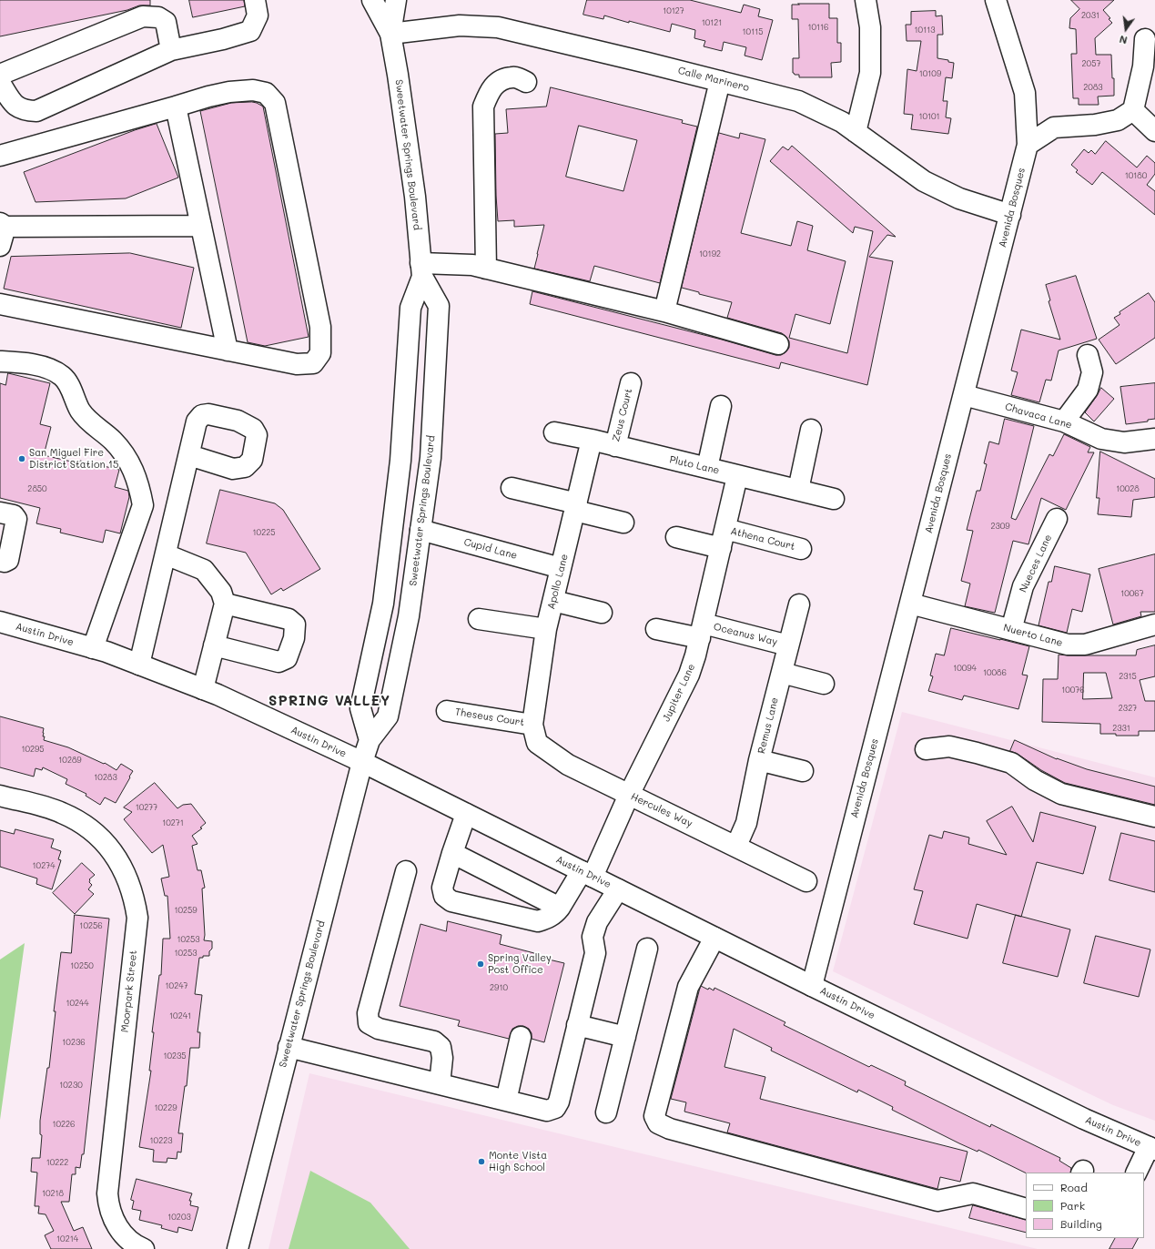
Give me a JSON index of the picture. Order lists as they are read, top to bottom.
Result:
{
  "streets": {
    "street": [
      "Calle Marinero",
      "Sweetwater Springs Boulevard",
      "Avenida Bosques",
      "Zeus Court",
      "Chavaca Lane",
      "Pluto Lane",
      "Athena Court",
      "Cupid Lane",
      "Nueces Lane",
      "Apollo Lane",
      "Austin Drive",
      "Oceanus Way",
      "Nuerto Lane",
      "Jupiter Lane",
      "Theseus Court",
      "Remus Lane",
      "Hercules Way",
      "Moorpark Street"
    ]
  },
  "crossings": [
    ["Calle Marinero", "Sweetwater Springs Boulevard"],
    ["Calle Marinero", "Avenida Bosques"],
    ["Sweetwater Springs Boulevard", "Cupid Lane"],
    ["Sweetwater Springs Boulevard", "Austin Drive"],
    ["Avenida Bosques", "Chavaca Lane"],
    ["Avenida Bosques", "Austin Drive"],
    ["Avenida Bosques", "Nuerto Lane"],
    ["Zeus Court", "Pluto Lane"],
    ["Pluto Lane", "Apollo Lane"],
    ["Pluto Lane", "Jupiter Lane"],
    ["Athena Court", "Jupiter Lane"],
    ["Cupid Lane", "Apollo Lane"],
    ["Nueces Lane", "Nuerto Lane"],
    ["Apollo Lane", "Theseus Court"],
    ["Apollo Lane", "Hercules Way"],
    ["Austin Drive", "Jupiter Lane"],
    ["Oceanus Way", "Jupiter Lane"],
    ["Oceanus Way", "Remus Lane"],
    ["Jupiter Lane", "Hercules Way"],
    ["Theseus Court", "Hercules Way"],
    ["Remus Lane", "Hercules Way"]
  ],
  "districts": ["SPRING VALLEY"],
  "places": ["San Miguel Fire District Station 15", "Spring Valley Post Office", "Monte Vista High School"],
  "house_numbers": [
    "10127",
    "2031",
    "10121",
    "10116",
    "10113",
    "10115",
    "2057",
    "10109",
    "2083",
    "10101",
    "10180",
    "10192",
    "2850",
    "10028",
    "2309",
    "10225",
    "10067",
    "10094",
    "10086",
    "2315",
    "10076",
    "2327",
    "2331",
    "10295",
    "10289",
    "10283",
    "10277",
    "10271",
    "10274",
    "10259",
    "10256",
    "10253",
    "10253",
    "10250",
    "10247",
    "2910",
    "10244",
    "10241",
    "10236",
    "10235",
    "10230",
    "10229",
    "10226",
    "10223",
    "10222",
    "10218",
    "10203",
    "10214"
  ],
  "legend": ["Road", "Park", "Building"],
  "north": "bottom"
}
